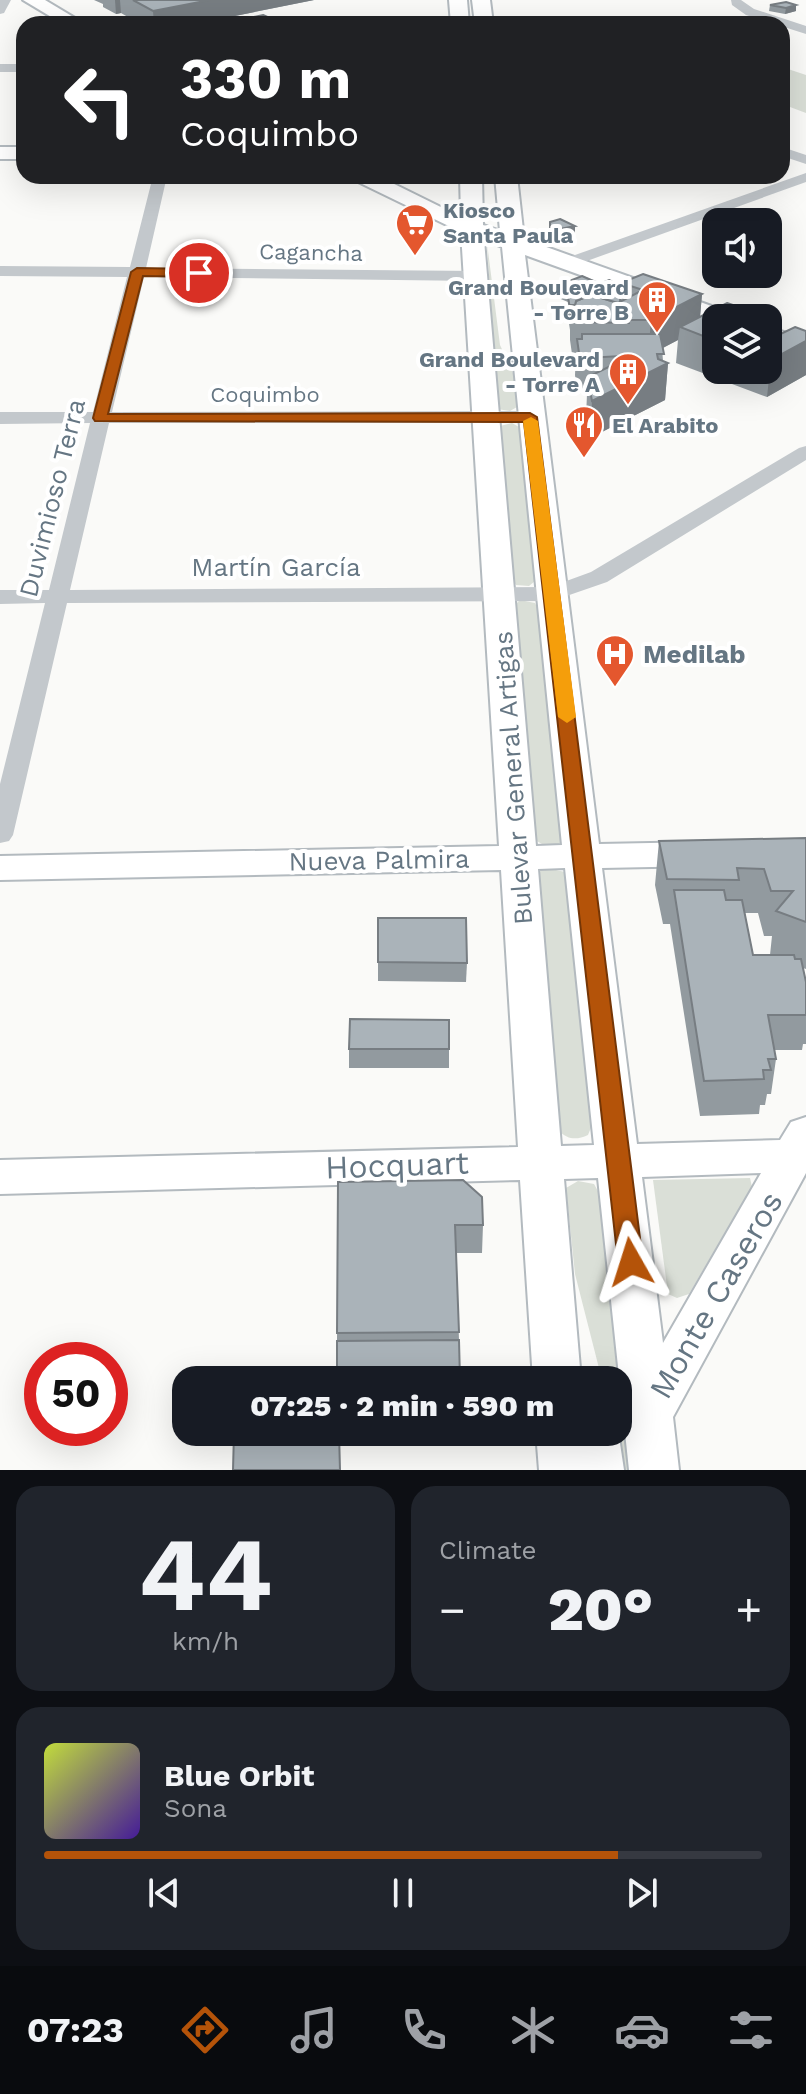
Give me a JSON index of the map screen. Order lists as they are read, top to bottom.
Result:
{
  "streets": {
    "main road": [
      "Bulevar General Artigas",
      "Nueva Palmira",
      "Hocquart",
      "Monte Caseros"
    ],
    "street": [
      "Cagancha",
      "Coquimbo",
      "Duvimioso Terra",
      "Martín García"
    ]
  },
  "crossings": [
    ["Cagancha", "Duvimioso Terra"],
    ["Cagancha", "Bulevar General Artigas"],
    ["Coquimbo", "Duvimioso Terra"],
    ["Coquimbo", "Bulevar General Artigas"],
    ["Duvimioso Terra", "Martín García"],
    ["Martín García", "Bulevar General Artigas"],
    ["Bulevar General Artigas", "Nueva Palmira"],
    ["Bulevar General Artigas", "Hocquart"],
    ["Bulevar General Artigas", "Monte Caseros"],
    ["Hocquart", "Monte Caseros"]
  ],
  "places": {
    "supermarket": ["Kiosco Santa Paula"],
    "building": ["Grand Boulevard - Torre B", "Grand Boulevard - Torre A"],
    "restaurant": ["El Arabito"],
    "hospital": ["Medilab"]
  },
  "page": {
    "turn": ["330 m", "Coquimbo"],
    "limit": "50",
    "trip": "07:25 · 2 min · 590 m",
    "tile": [
      ["44", "km/h"],
      "Climate"
    ],
    "heat": ["−", "20°", "+"],
    "song": ["Blue Orbit", "Sona"],
    "tabs": "07:23"
  }
}
